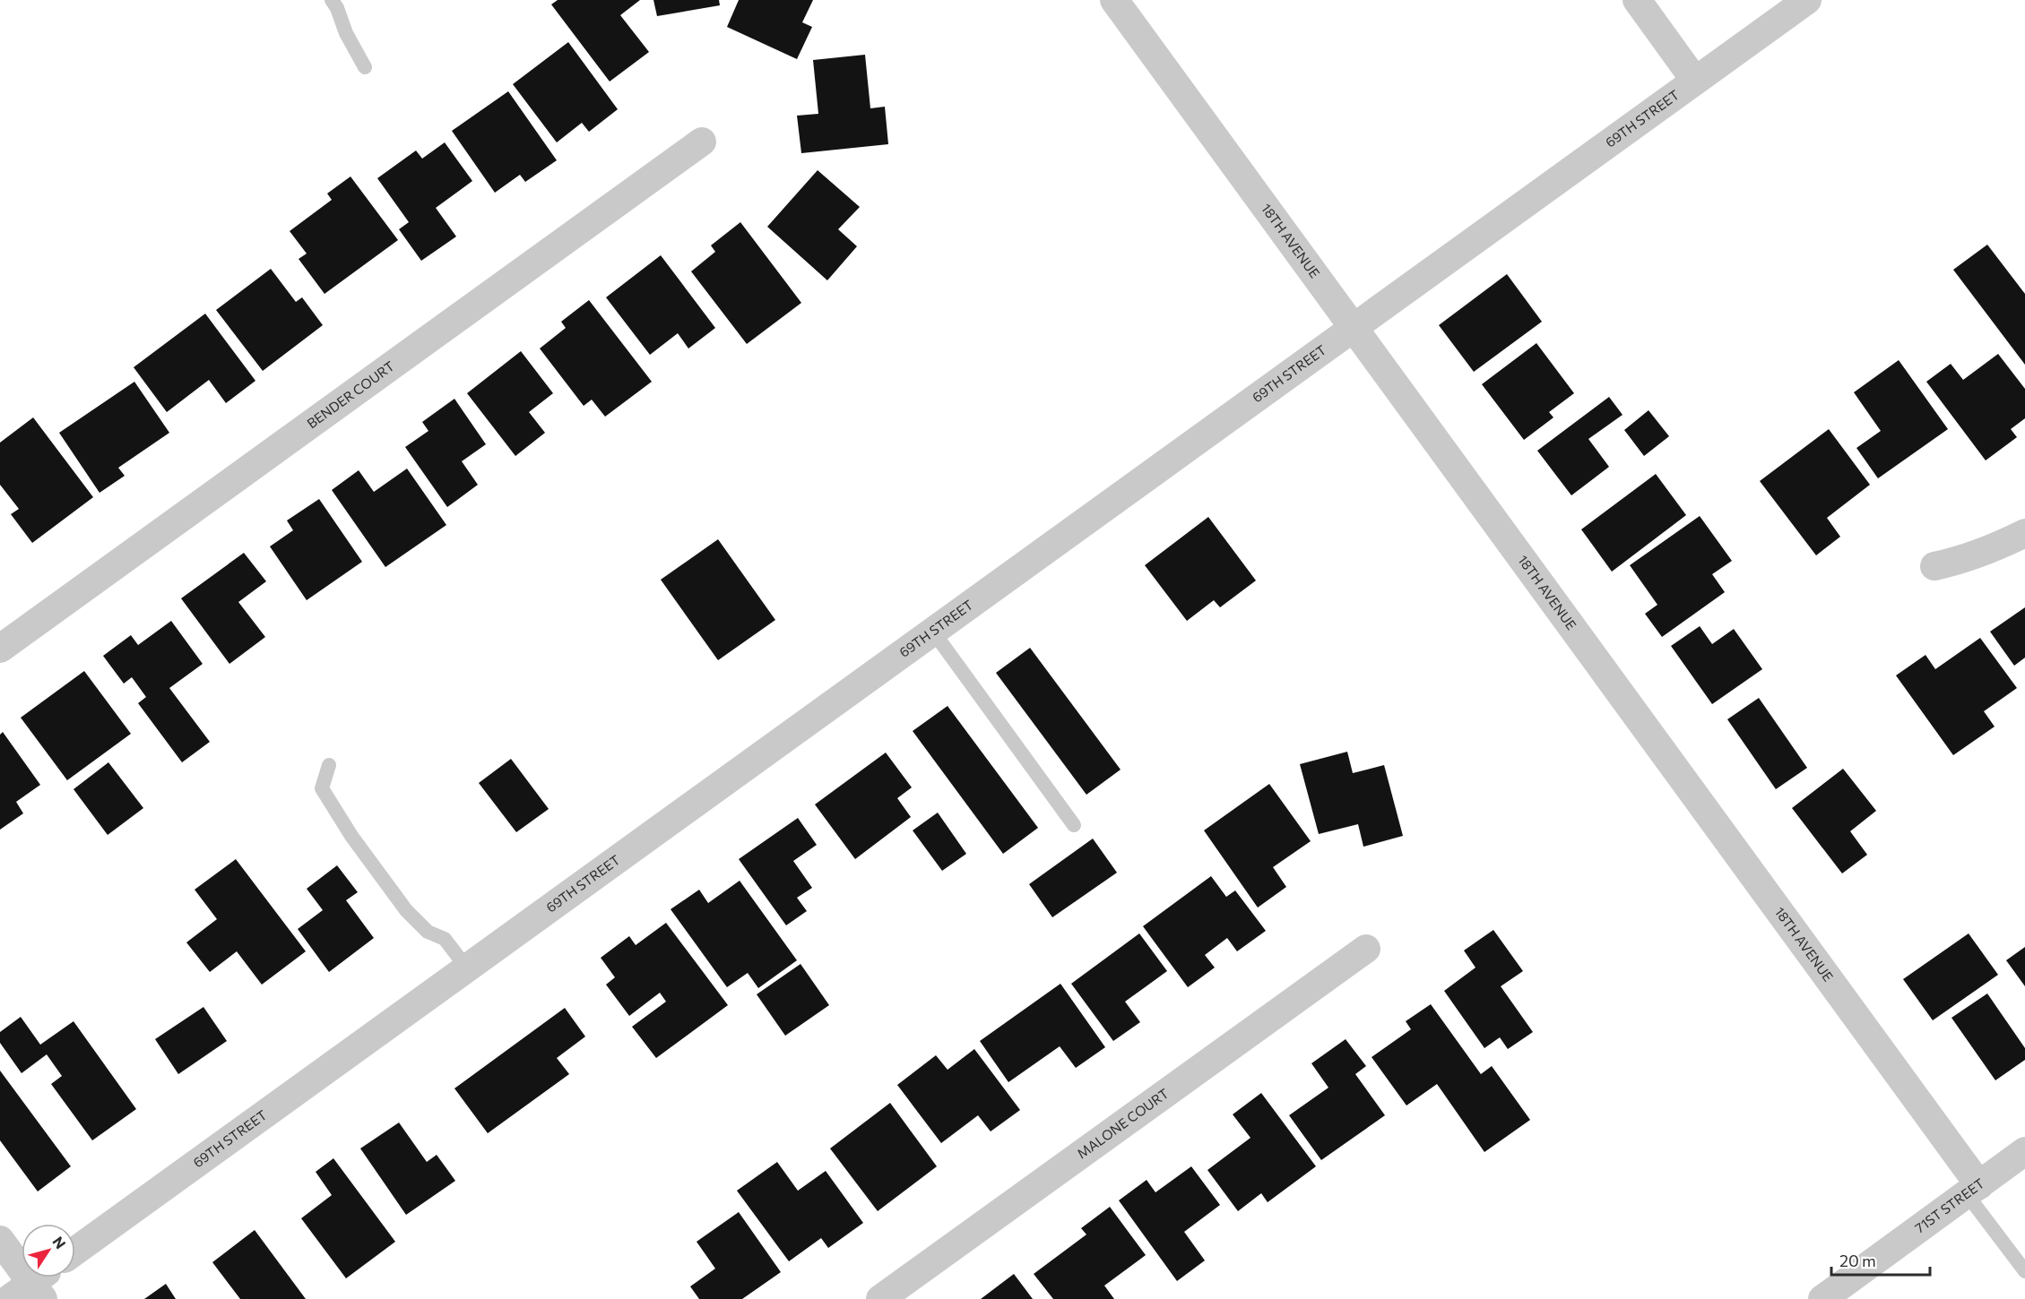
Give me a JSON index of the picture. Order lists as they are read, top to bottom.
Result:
{
  "streets": {
    "street": [
      "69TH STREET",
      "18TH AVENUE",
      "BENDER COURT",
      "MALONE COURT",
      "71ST STREET"
    ]
  },
  "crossings": [
    ["69TH STREET", "18TH AVENUE"],
    ["18TH AVENUE", "71ST STREET"]
  ],
  "scale_bar": "20 m",
  "north": "top right"
}
